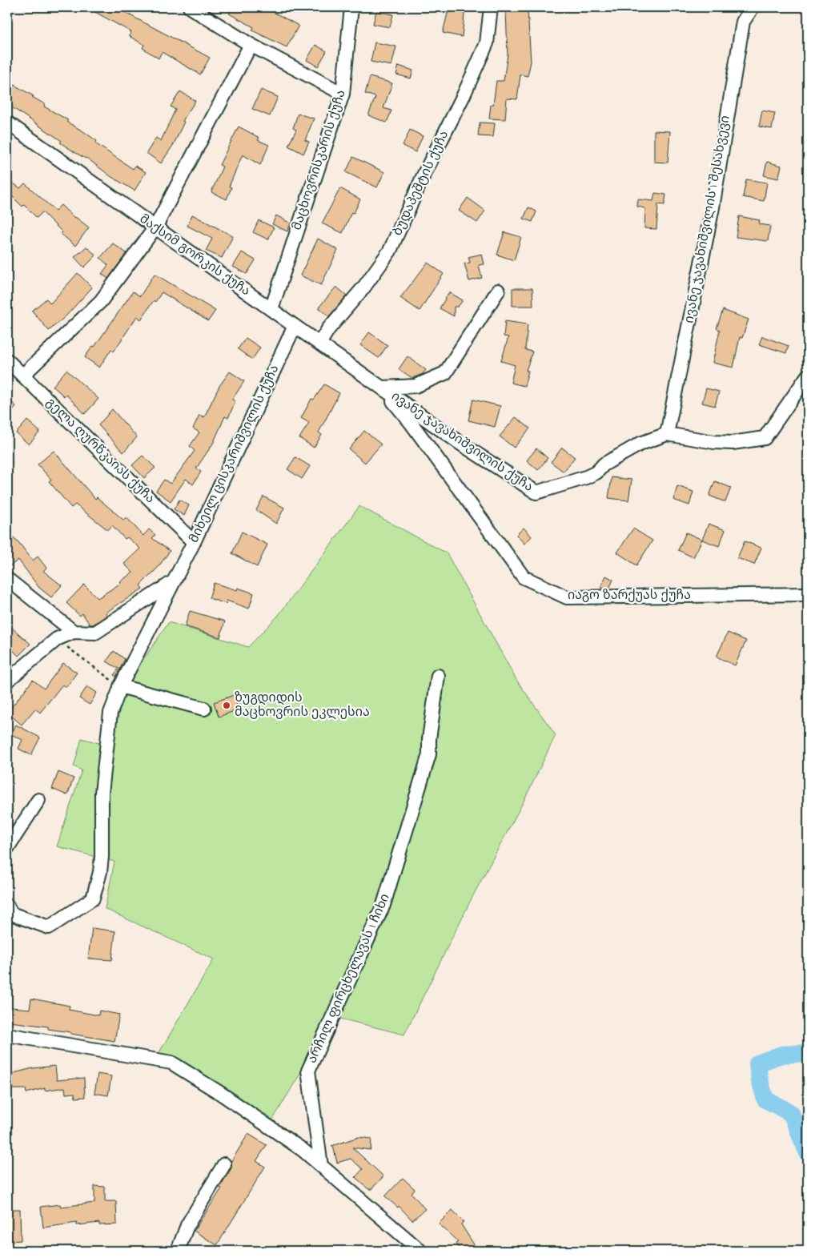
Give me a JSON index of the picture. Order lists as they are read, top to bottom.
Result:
{
  "streets": {
    "street": [
      "მაცხოვრისკარის ქუჩა",
      "ბუდაპეშტის ქუჩა",
      "ივანე ჯავახიშვილის I შესახვევი",
      "მაქსიმ გორკის ქუჩა",
      "ივანე ჯავახიშვილის ქუჩა",
      "გელა ღურწკაიას ქუჩა",
      "მიხეილ ცისკარიშვილის ქუჩა",
      "იაგო ზარქუას ქუჩა",
      "არჩილ ფირცხელავას I ჩიხი"
    ]
  },
  "crossings": [
    ["მაცხოვრისკარის ქუჩა", "მაქსიმ გორკის ქუჩა"],
    ["ბუდაპეშტის ქუჩა", "მაქსიმ გორკის ქუჩა"],
    ["ივანე ჯავახიშვილის I შესახვევი", "ივანე ჯავახიშვილის ქუჩა"],
    ["მაქსიმ გორკის ქუჩა", "ივანე ჯავახიშვილის ქუჩა"],
    ["მაქსიმ გორკის ქუჩა", "მიხეილ ცისკარიშვილის ქუჩა"],
    ["მაქსიმ გორკის ქუჩა", "იაგო ზარქუას ქუჩა"],
    ["ივანე ჯავახიშვილის ქუჩა", "იაგო ზარქუას ქუჩა"],
    ["გელა ღურწკაიას ქუჩა", "მიხეილ ცისკარიშვილის ქუჩა"]
  ],
  "places": ["ზუგდიდის მაცხოვრის ეკლესია"]
}
